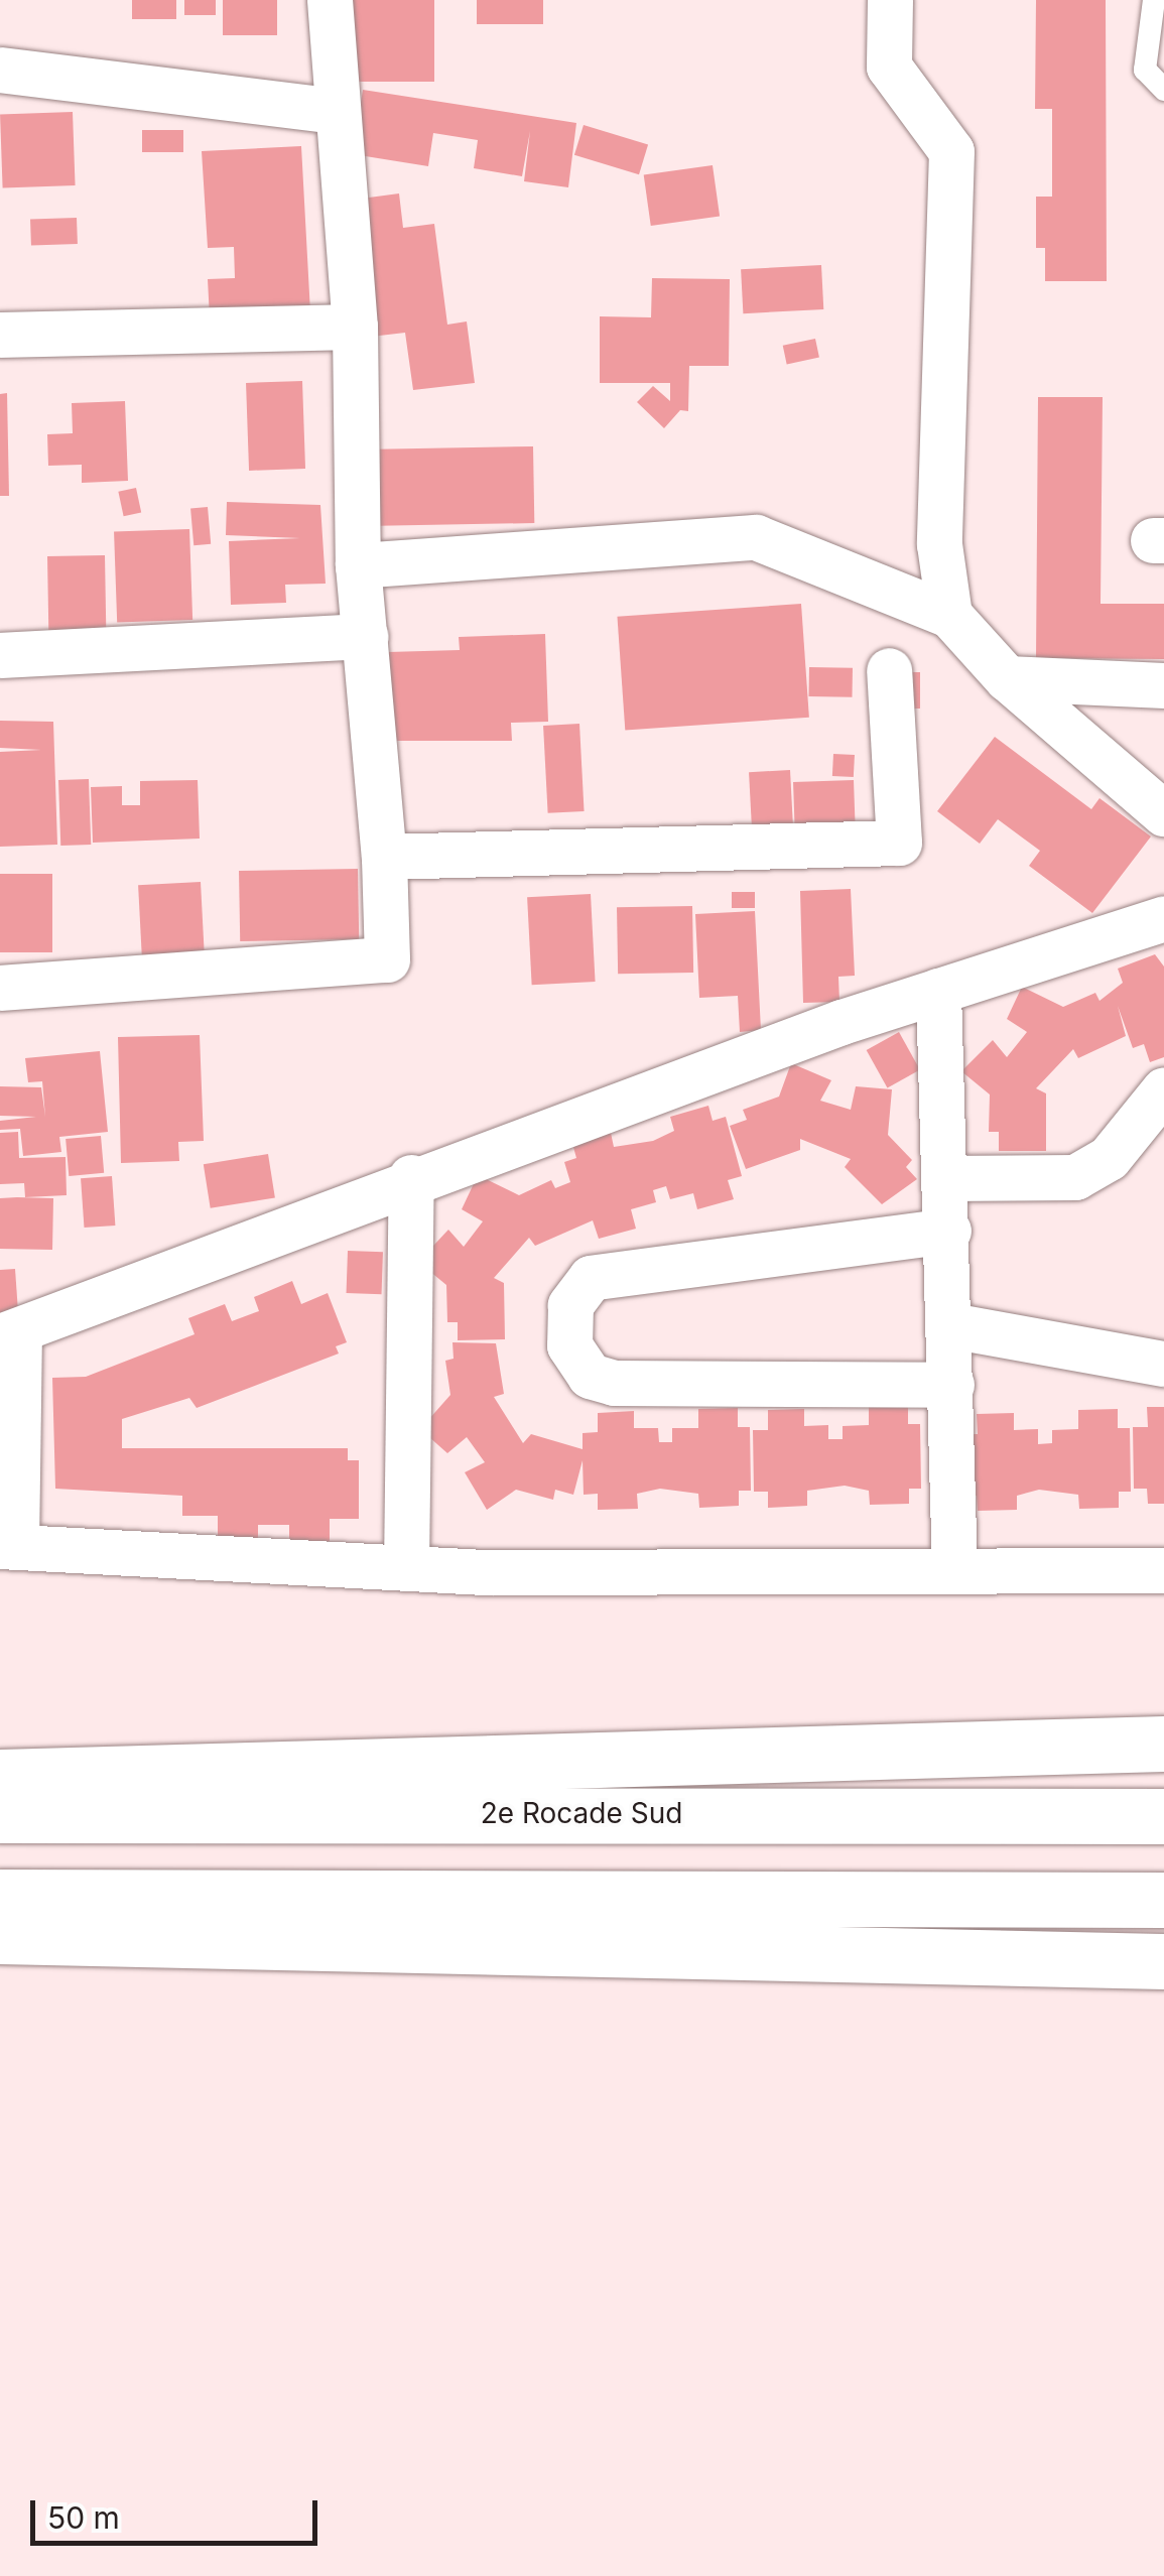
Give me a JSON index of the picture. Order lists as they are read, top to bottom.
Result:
{
  "streets": {
    "highway": ["2e Rocade Sud"]
  },
  "scale_bar": "50 m"
}
